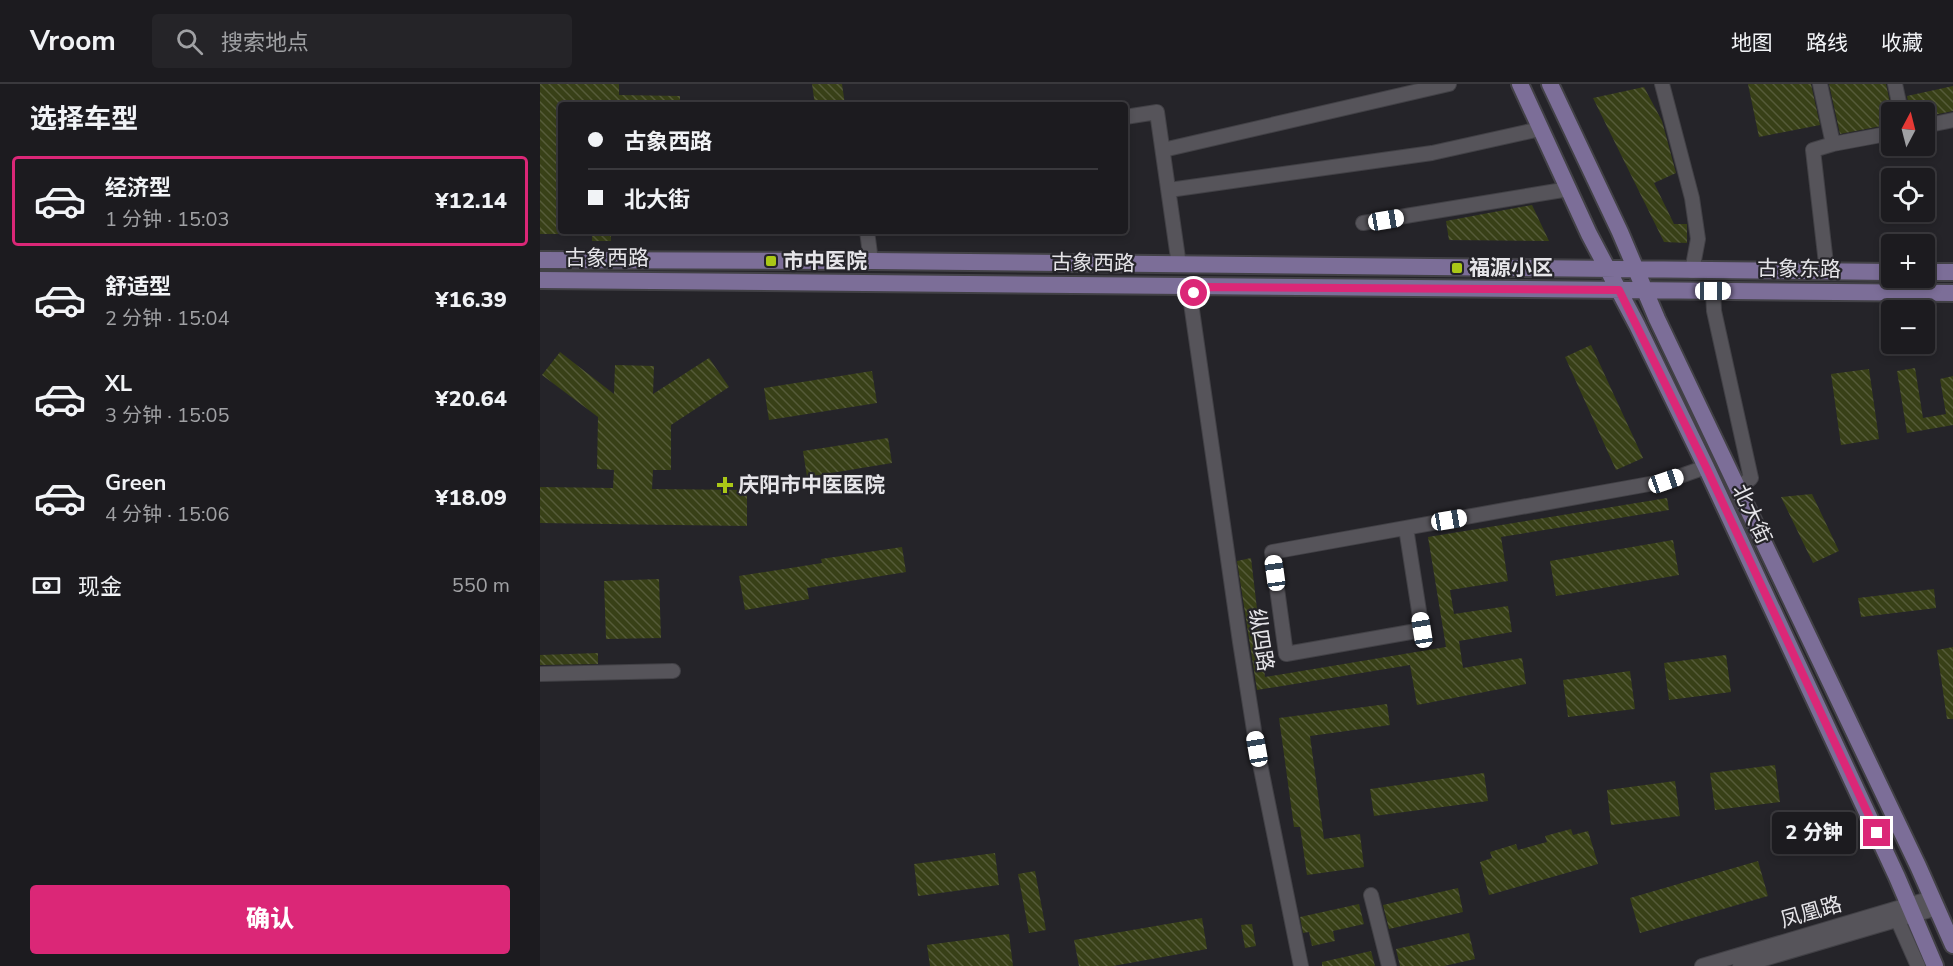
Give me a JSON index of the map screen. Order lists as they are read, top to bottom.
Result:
{
  "streets": {
    "main road": ["古象西路", "古象东路", "北大街"],
    "street": ["纵四路", "凤凰路"]
  },
  "crossings": [
    ["古象西路", "古象东路"],
    ["古象西路", "北大街"],
    ["古象西路", "纵四路"],
    ["古象东路", "北大街"],
    ["北大街", "凤凰路"]
  ],
  "places": {
    "transit": ["市中医院", "福源小区"],
    "health": ["庆阳市中医医院"]
  },
  "north": "top",
  "page": {
    "header": "Vroom",
    "search": "搜索地点",
    "nav": ["地图", "路线", "收藏"],
    "heading": "选择车型",
    "map_buttons": ["+", "−"],
    "banner": ["古象西路", "北大街"],
    "list": [
      {
        "name": "经济型",
        "note": "1 分钟 · 15:03",
        "value": "¥12.14"
      },
      {
        "name": "舒适型",
        "note": "2 分钟 · 15:04",
        "value": "¥16.39"
      },
      {
        "name": "XL",
        "note": "3 分钟 · 15:05",
        "value": "¥20.64"
      },
      {
        "name": "Green",
        "note": "4 分钟 · 15:06",
        "value": "¥18.09"
      }
    ],
    "pay": ["现金", "550 m"],
    "bubble": "2 分钟",
    "buttons": "确认"
  }
}
